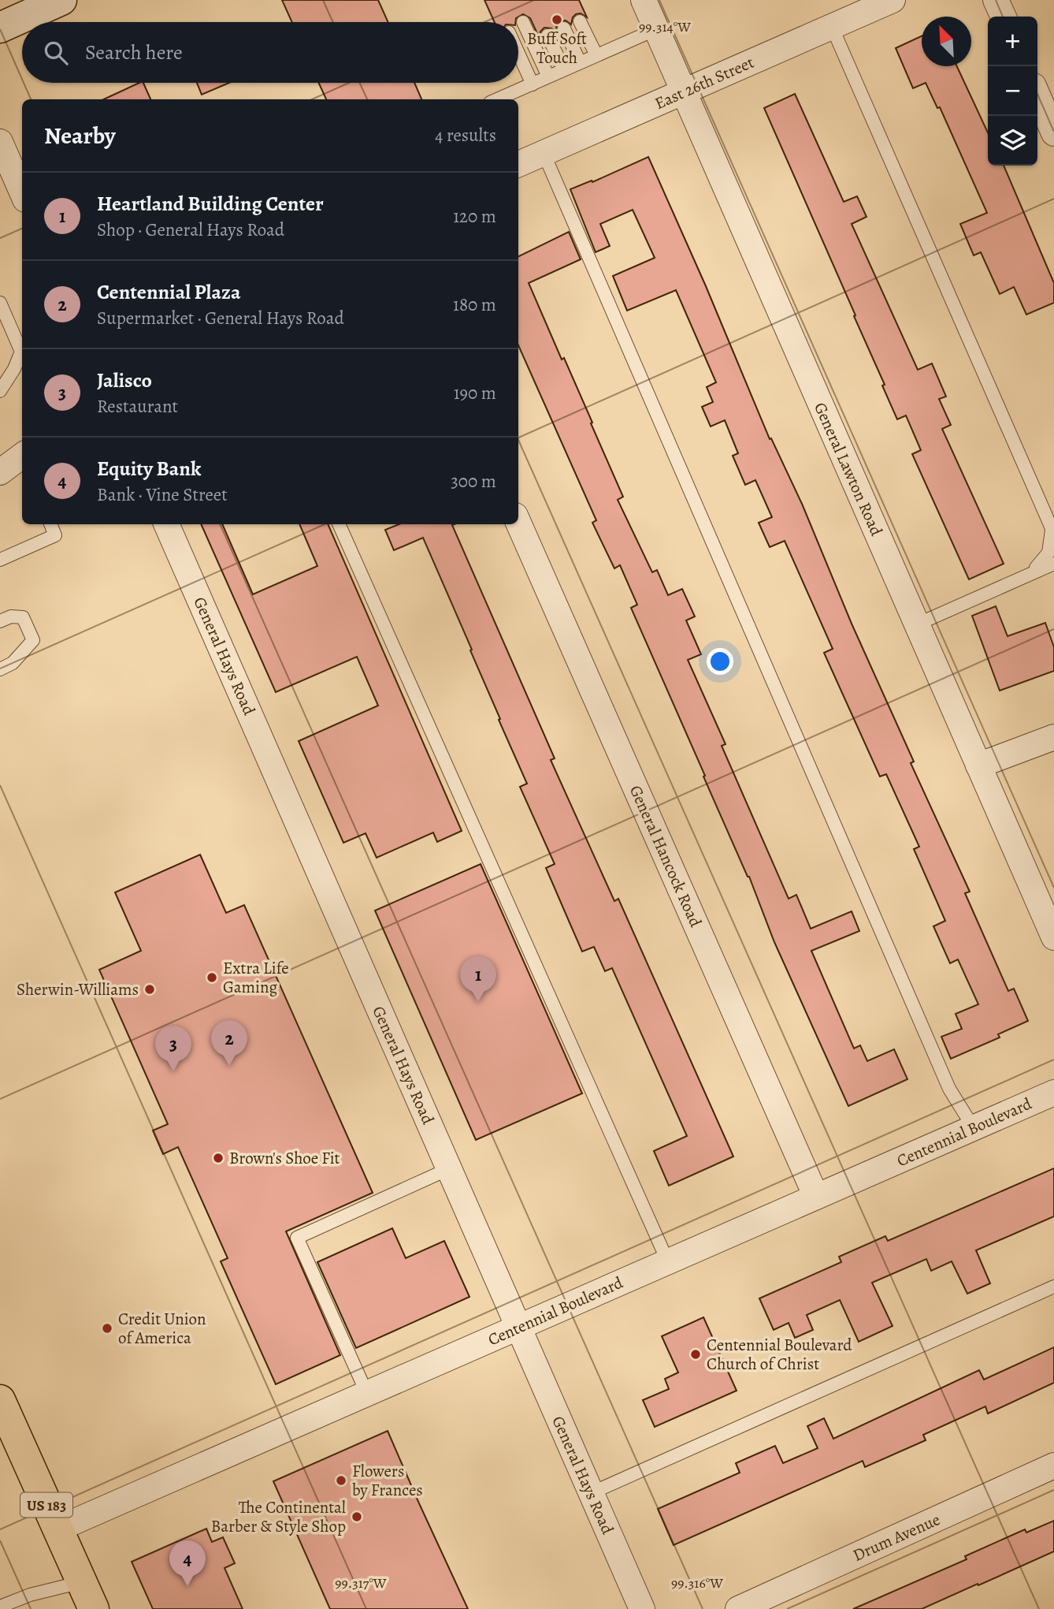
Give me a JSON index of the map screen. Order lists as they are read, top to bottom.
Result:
{
  "streets": {
    "main road": ["US 183"],
    "street": [
      "East 26th Street",
      "General Lawton Road",
      "General Hays Road",
      "General Hancock Road",
      "Centennial Boulevard",
      "Drum Avenue"
    ]
  },
  "crossings": [
    ["East 26th Street", "General Lawton Road"],
    ["General Hays Road", "Centennial Boulevard"],
    ["General Hancock Road", "Centennial Boulevard"],
    ["Centennial Boulevard", "US 183"]
  ],
  "places": [
    "Buff Soft Touch",
    "Extra Life Gaming",
    "Sherwin-Williams",
    "Brown's Shoe Fit",
    "Credit Union of America",
    "Centennial Boulevard Church of Christ",
    "Flowers by Frances",
    "The Continental Barber & Style Shop"
  ],
  "north": "top left",
  "page": {
    "map_buttons": ["+", "−"],
    "search": "Search here",
    "heading": ["Nearby", "4 results"],
    "list": [
      {
        "mark": "1",
        "name": "Heartland Building Center",
        "note": "Shop · General Hays Road",
        "value": "120 m"
      },
      {
        "mark": "2",
        "name": "Centennial Plaza",
        "note": "Supermarket · General Hays Road",
        "value": "180 m"
      },
      {
        "mark": "3",
        "name": "Jalisco",
        "note": "Restaurant",
        "value": "190 m"
      },
      {
        "mark": "4",
        "name": "Equity Bank",
        "note": "Bank · Vine Street",
        "value": "300 m"
      }
    ],
    "pins": [
      "1",
      "2",
      "3",
      "4"
    ]
  },
  "coordinates": ["99.314°W", "99.317°W", "99.316°W"]
}
